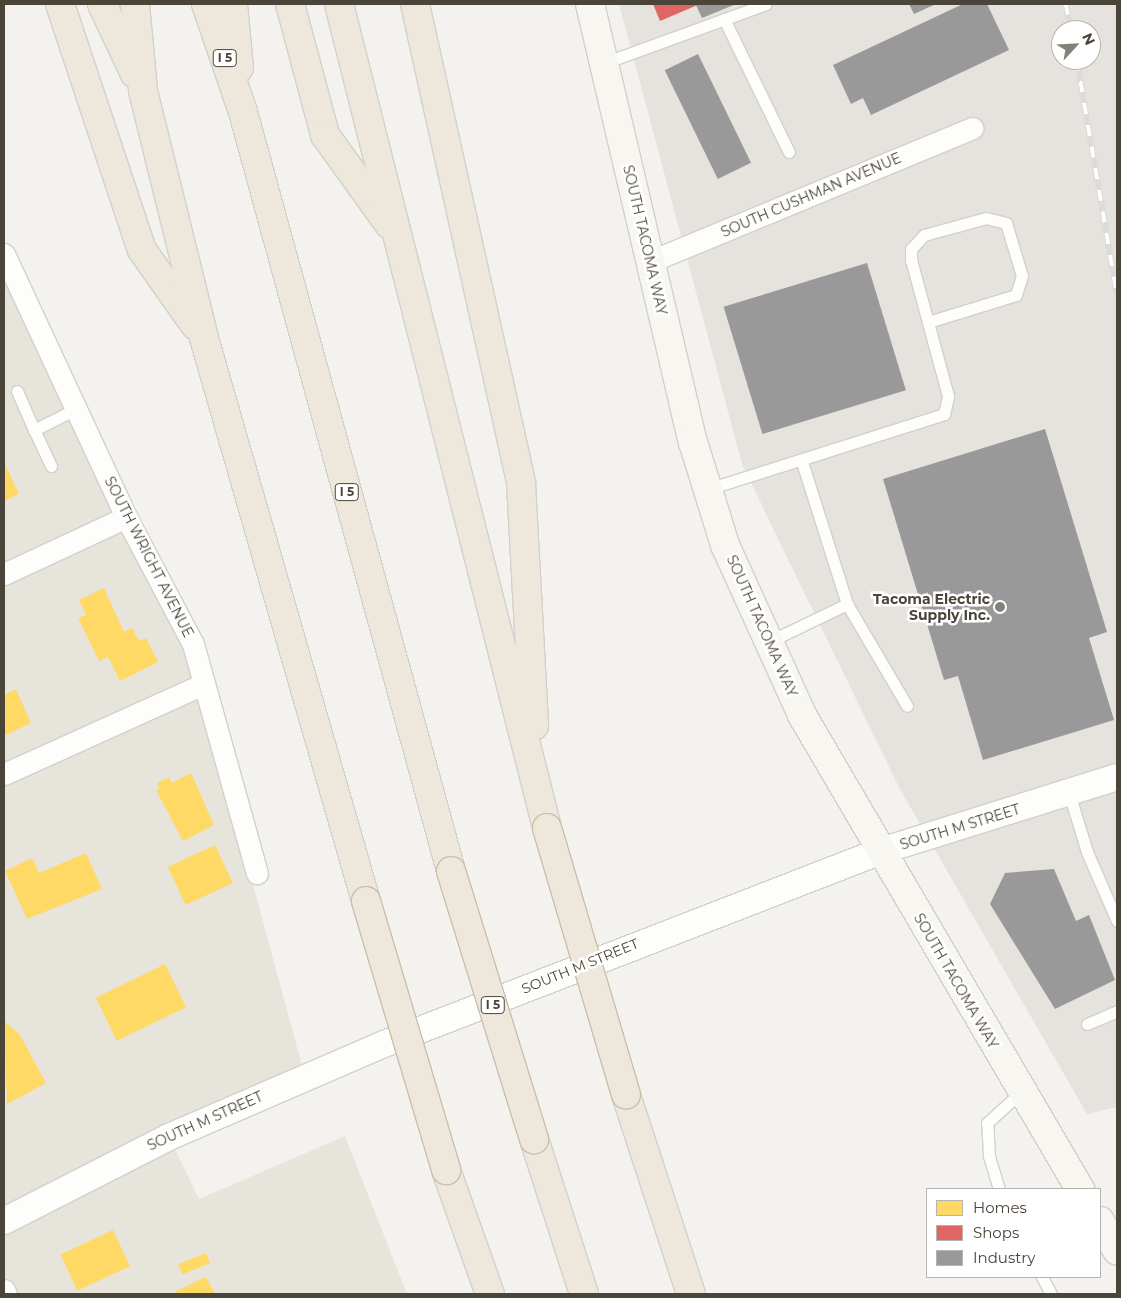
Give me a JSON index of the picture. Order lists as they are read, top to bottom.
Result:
{
  "streets": {
    "highway": ["I 5"],
    "main road": ["SOUTH TACOMA WAY"],
    "street": ["SOUTH CUSHMAN AVENUE", "SOUTH WRIGHT AVENUE", "SOUTH M STREET"]
  },
  "crossings": [
    ["SOUTH CUSHMAN AVENUE", "SOUTH TACOMA WAY"],
    ["SOUTH TACOMA WAY", "SOUTH M STREET"]
  ],
  "places": ["Tacoma Electric Supply Inc."],
  "legend": ["Homes", "Shops", "Industry"],
  "north": "top right"
}
